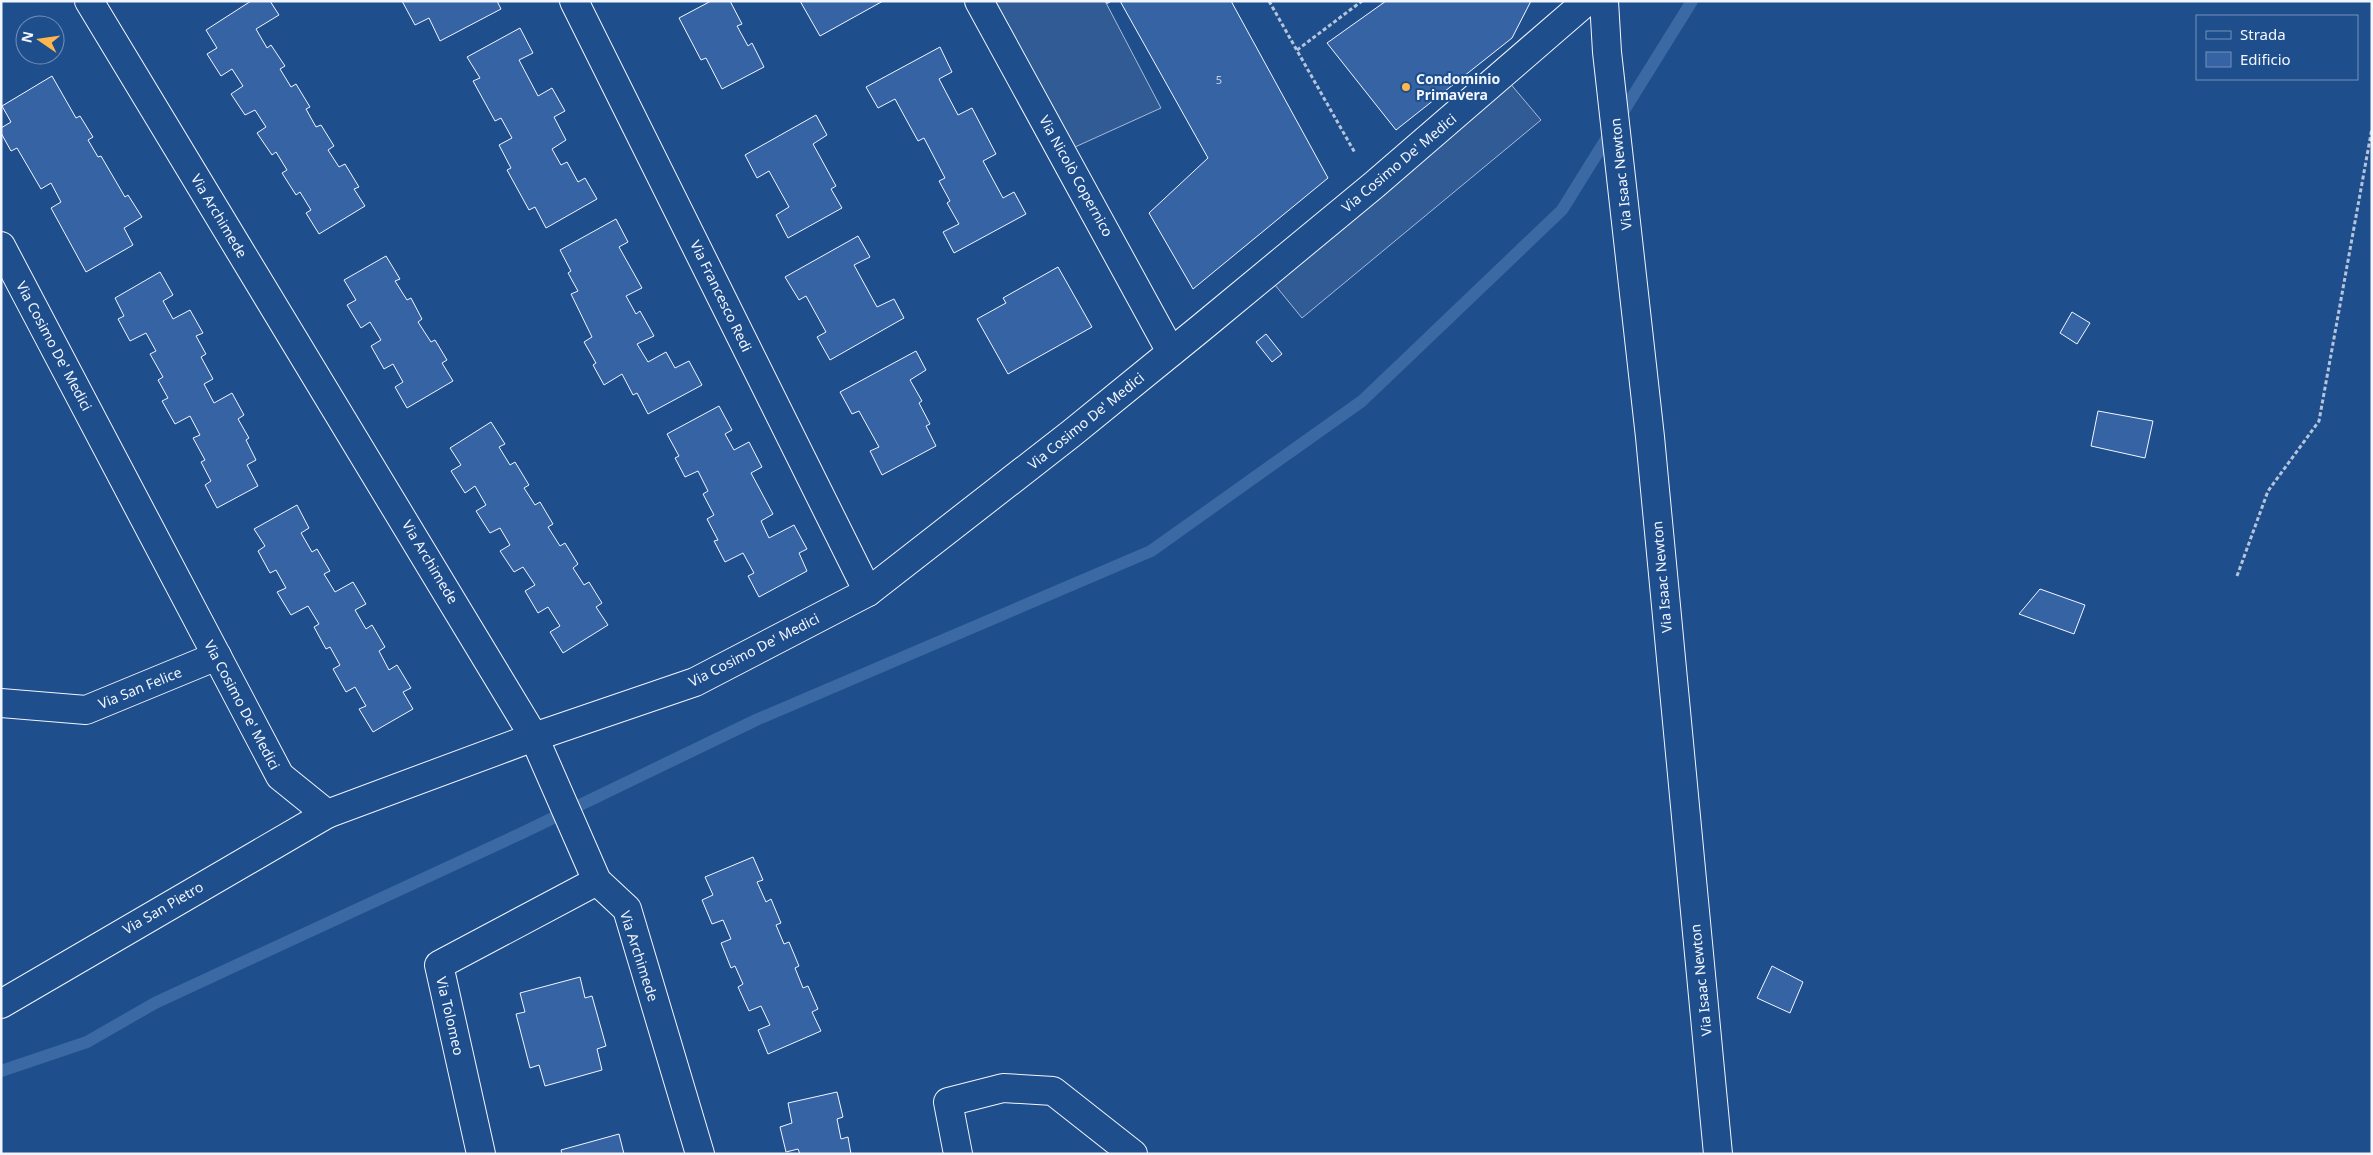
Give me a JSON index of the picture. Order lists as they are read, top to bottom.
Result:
{
  "streets": {
    "street": [
      "Via Cosimo De' Medici",
      "Via Isaac Newton",
      "Via Nicolò Copernico",
      "Via Archimede",
      "Via Francesco Redi",
      "Via San Felice",
      "Via San Pietro",
      "Via Tolomeo"
    ]
  },
  "crossings": [
    ["Via Cosimo De' Medici", "Via Nicolò Copernico"],
    ["Via Cosimo De' Medici", "Via Archimede"],
    ["Via Cosimo De' Medici", "Via Francesco Redi"],
    ["Via Cosimo De' Medici", "Via San Felice"],
    ["Via Cosimo De' Medici", "Via San Pietro"],
    ["Via Archimede", "Via Tolomeo"]
  ],
  "places": ["Condominio Primavera"],
  "house_numbers": ["5"],
  "legend": ["Strada", "Edificio"],
  "north": "left"
}
